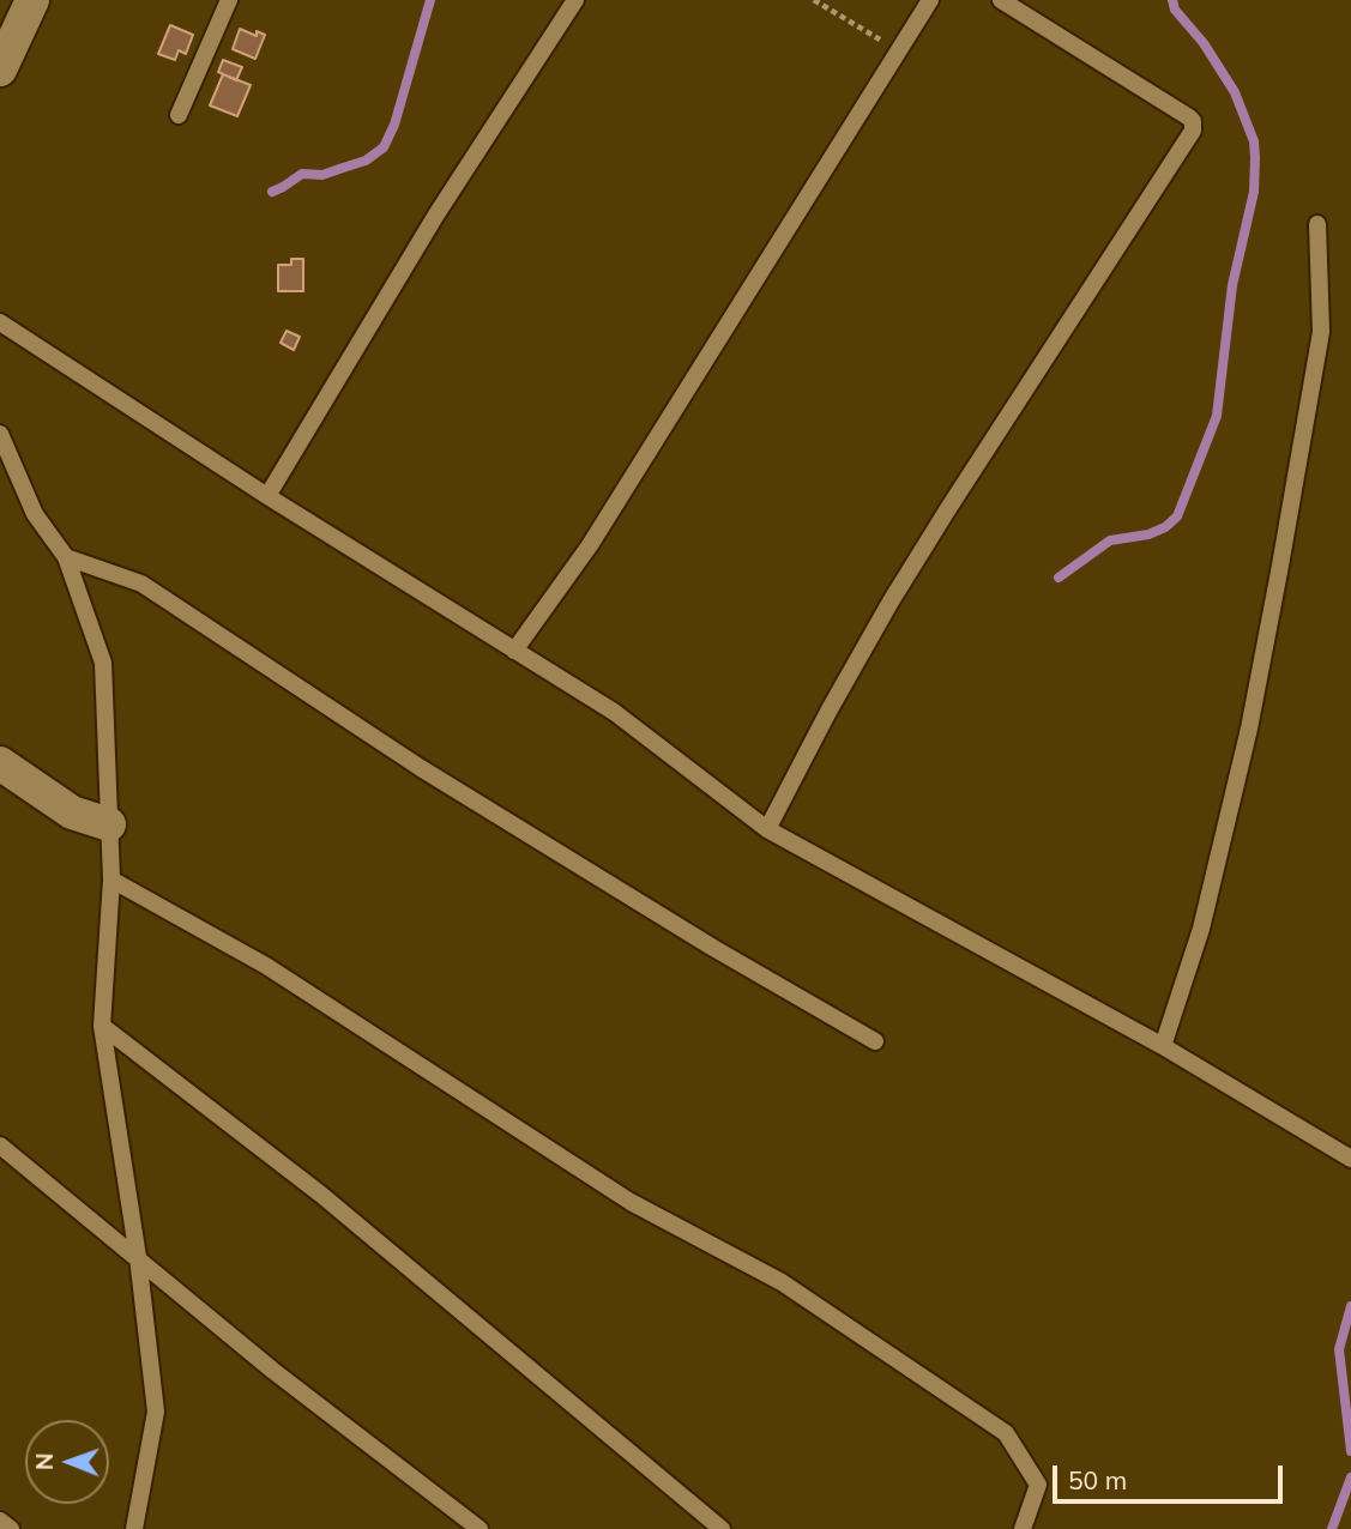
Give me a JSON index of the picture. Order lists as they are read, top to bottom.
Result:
{
  "scale_bar": "50 m",
  "north": "left"
}
